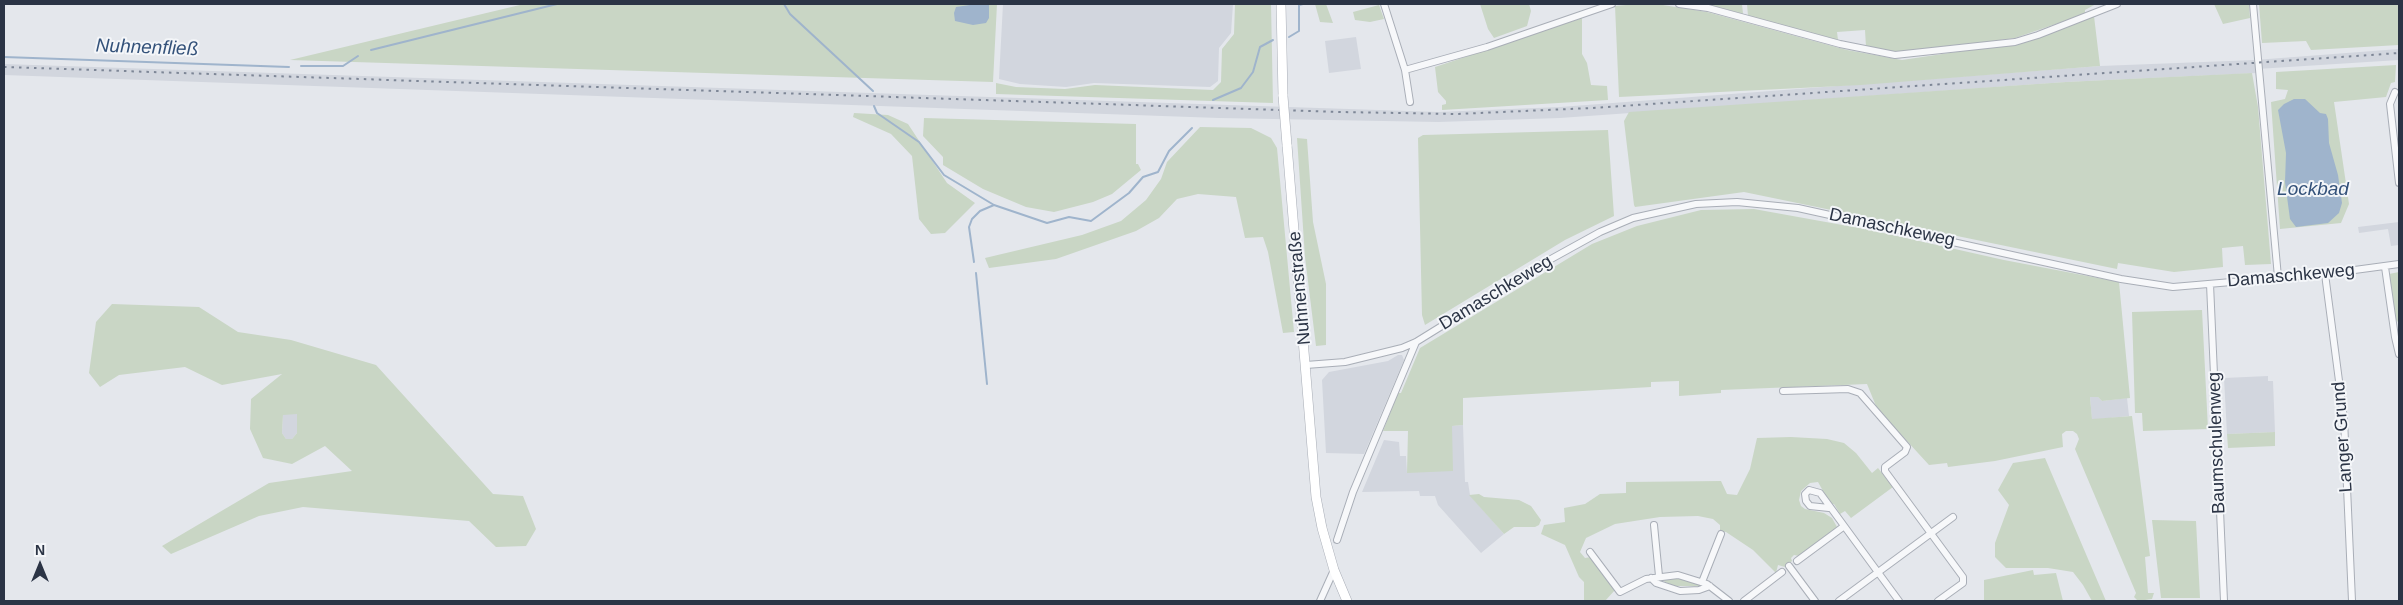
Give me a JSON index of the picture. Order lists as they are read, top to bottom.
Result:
{
  "streets": {
    "main road": ["Nuhnenstraße"],
    "street": ["Damaschkeweg", "Langer Grund", "Baumschulenweg"]
  },
  "crossings": [
    ["Damaschkeweg", "Nuhnenstraße"],
    ["Damaschkeweg", "Langer Grund"],
    ["Damaschkeweg", "Baumschulenweg"]
  ],
  "water": ["Nuhnenfließ", "Lockbad"],
  "north": "top"
}
